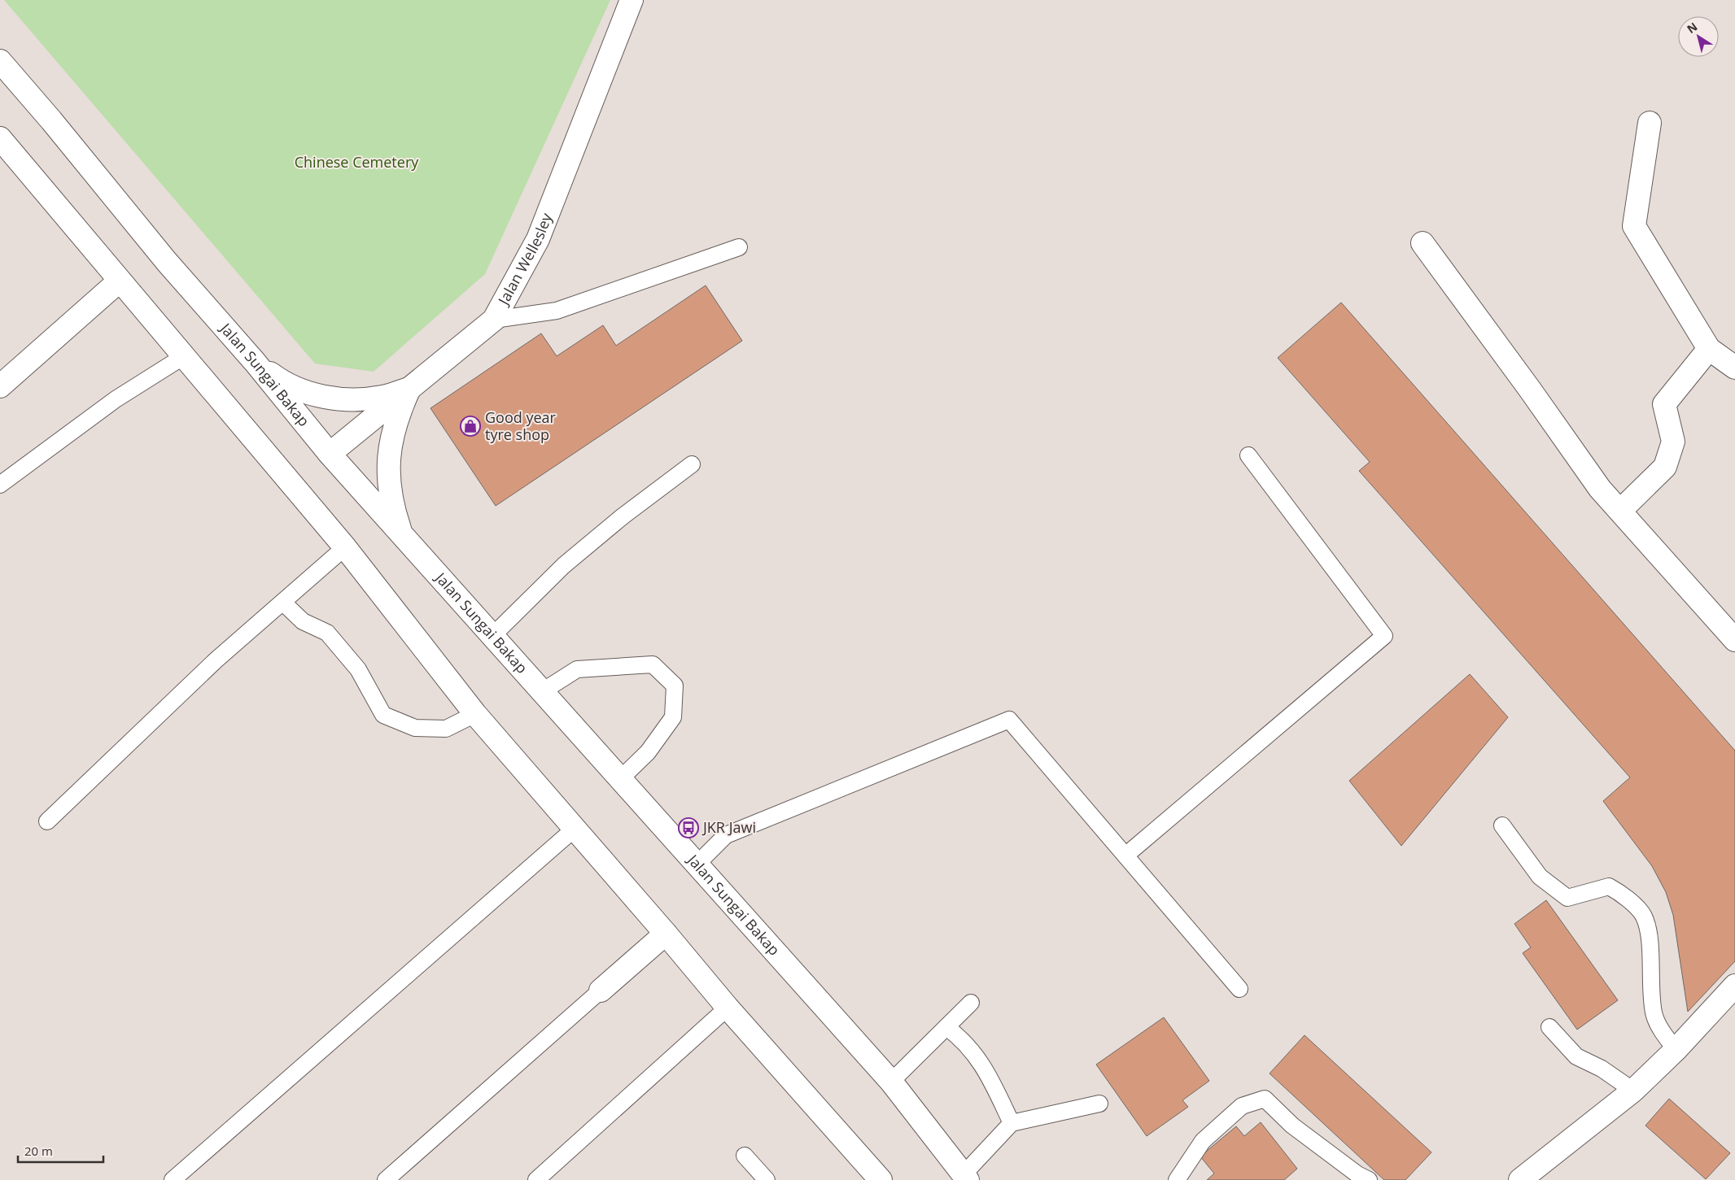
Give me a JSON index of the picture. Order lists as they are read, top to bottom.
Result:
{
  "streets": {
    "main road": ["Jalan Wellesley", "Jalan Sungai Bakap"]
  },
  "crossings": [
    ["Jalan Wellesley", "Jalan Sungai Bakap"]
  ],
  "parks": ["Chinese Cemetery"],
  "places": {
    "shop": ["Good year tyre shop"],
    "bus stop": ["JKR Jawi"]
  },
  "scale_bar": "20 m",
  "north": "top left"
}
